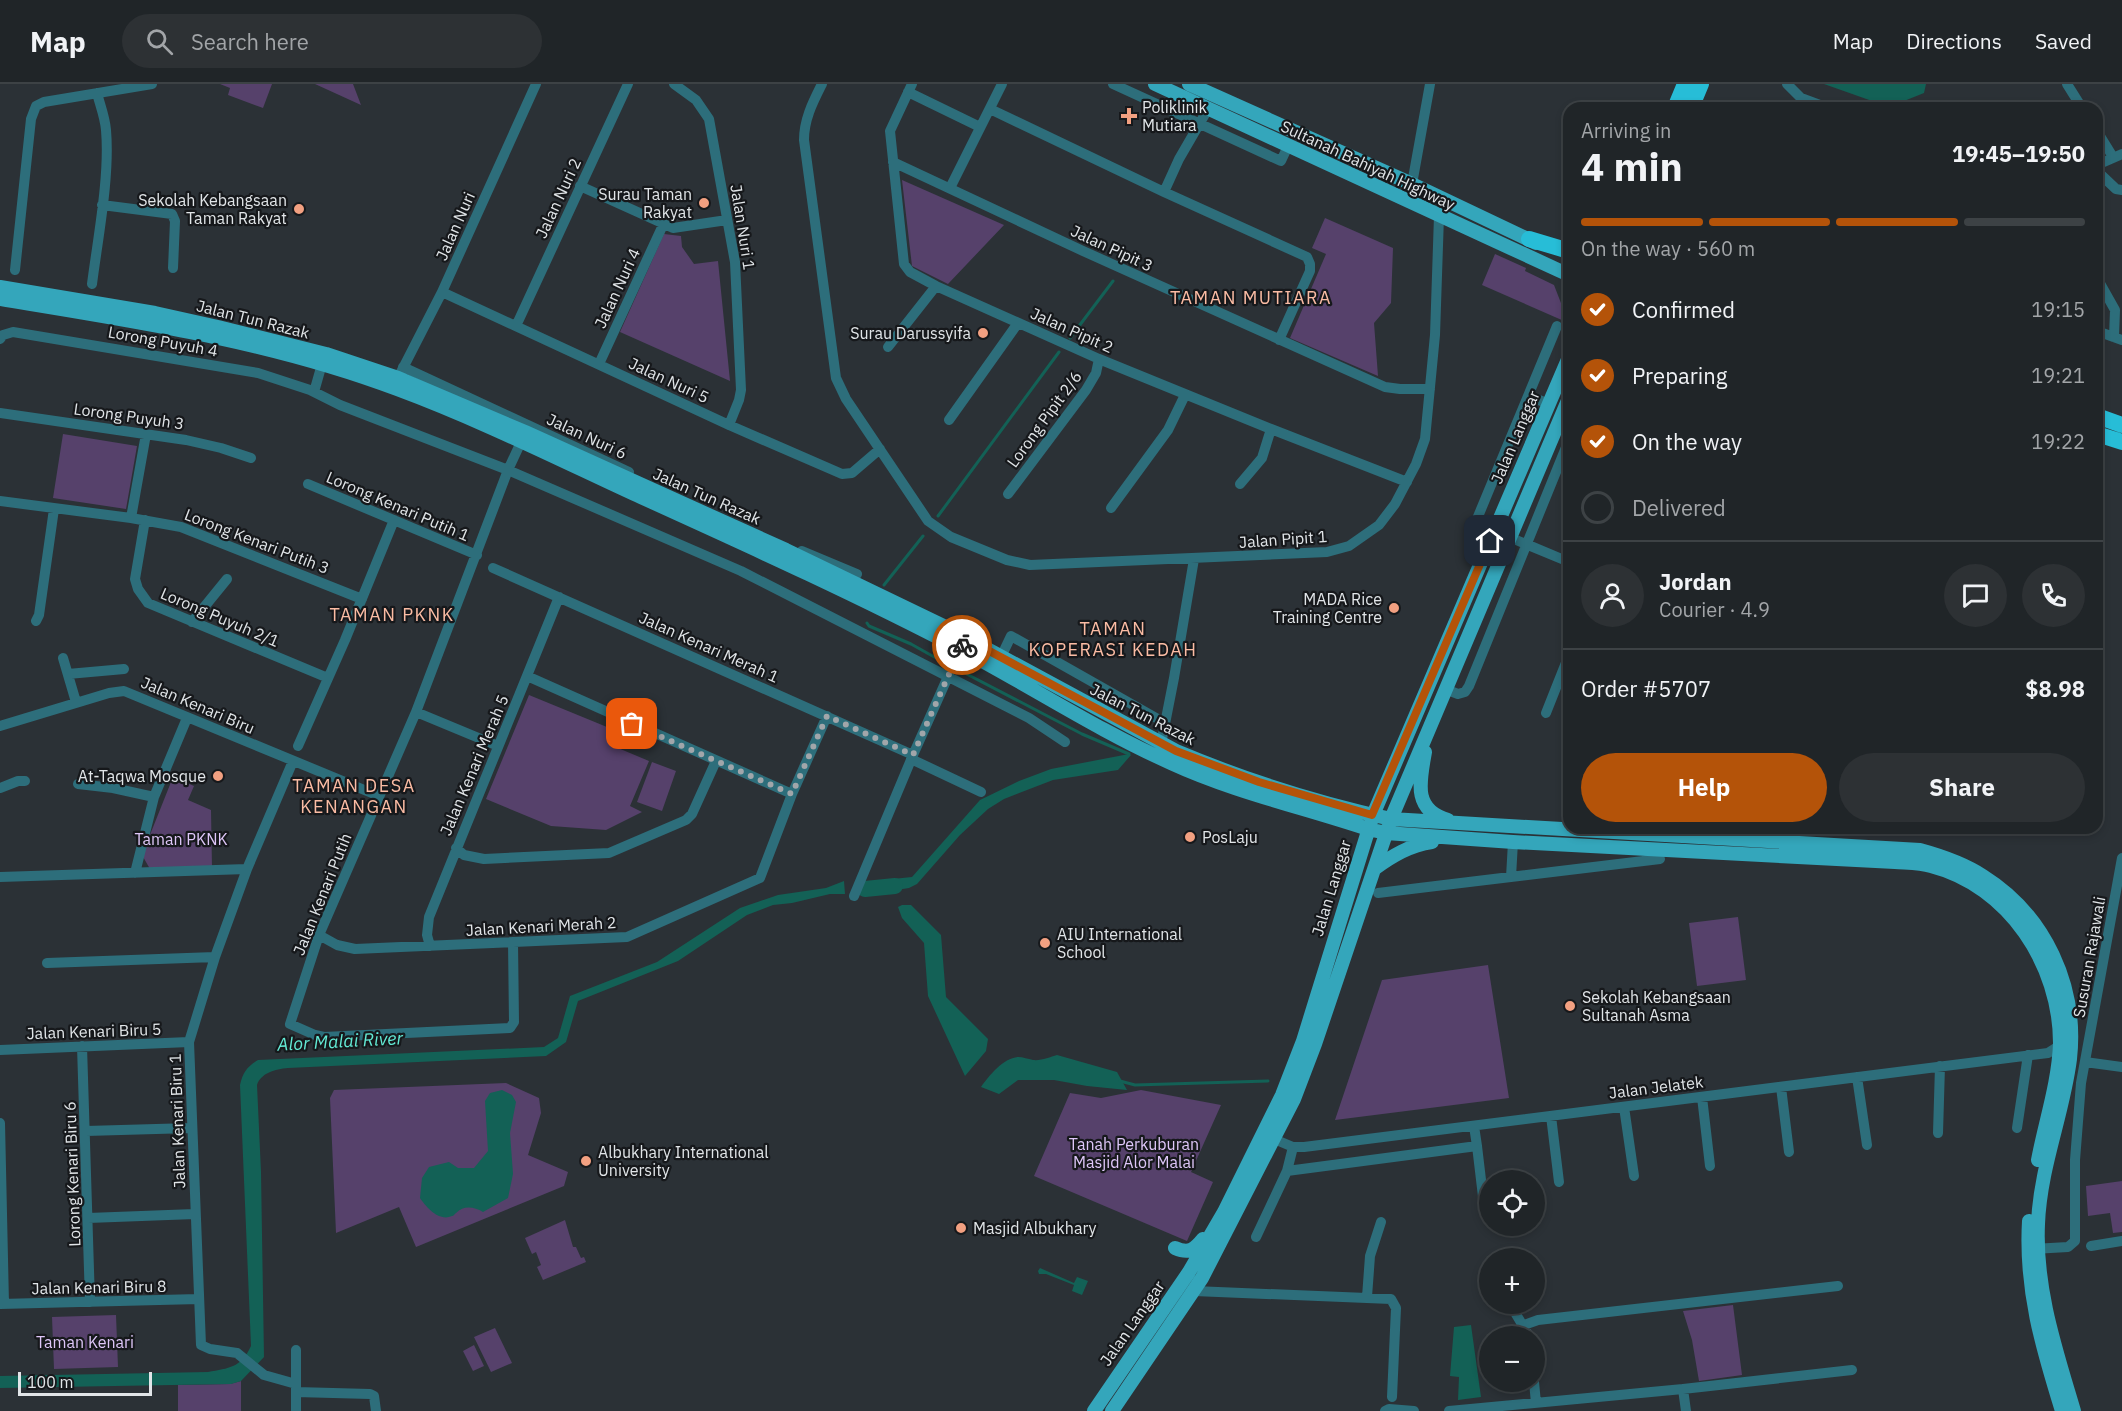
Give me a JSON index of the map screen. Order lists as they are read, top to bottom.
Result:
{
  "streets": {
    "main road": ["Sultanah Bahiyah Highway", "Jalan Tun Razak", "Jalan Langgar"],
    "street": [
      "Jalan Nuri 2",
      "Jalan Nuri",
      "Jalan Nuri 1",
      "Jalan Pipit 3",
      "Jalan Nuri 4",
      "Jalan Pipit 2",
      "Lorong Puyuh 4",
      "Jalan Nuri 5",
      "Lorong Puyuh 3",
      "Lorong Pipit 2/6",
      "Lorong Kenari Putih 1",
      "Jalan Pipit 1",
      "Lorong Kenari Putih 3",
      "Lorong Puyuh 2/1",
      "Jalan Kenari Merah 1",
      "Jalan Kenari Biru",
      "Jalan Kenari Merah 5",
      "Jalan Kenari Putih",
      "Jalan Kenari Merah 2",
      "Susuran Rajawali",
      "Jalan Kenari Biru 5",
      "Jalan Jelatek",
      "Jalan Kenari Biru 1",
      "Lorong Kenari Biru 6",
      "Jalan Kenari Biru 8"
    ]
  },
  "crossings": [
    ["Sultanah Bahiyah Highway", "Jalan Pipit 1"],
    ["Jalan Nuri 2", "Jalan Nuri 5"],
    ["Jalan Nuri", "Jalan Tun Razak"],
    ["Jalan Nuri", "Jalan Nuri 5"],
    ["Jalan Nuri 1", "Jalan Nuri 5"],
    ["Jalan Pipit 3", "Jalan Pipit 2"],
    ["Jalan Pipit 3", "Jalan Pipit 1"],
    ["Jalan Nuri 4", "Jalan Nuri 5"],
    ["Jalan Tun Razak", "Jalan Langgar"],
    ["Jalan Tun Razak", "Jalan Kenari Putih"],
    ["Jalan Pipit 2", "Lorong Pipit 2/6"],
    ["Jalan Pipit 2", "Jalan Pipit 1"],
    ["Lorong Puyuh 4", "Jalan Kenari Putih"],
    ["Jalan Nuri 5", "Jalan Pipit 1"],
    ["Jalan Langgar", "Jalan Jelatek"],
    ["Lorong Kenari Putih 1", "Jalan Kenari Putih"],
    ["Lorong Kenari Putih 3", "Lorong Puyuh 2/1"],
    ["Jalan Kenari Merah 1", "Jalan Kenari Merah 5"],
    ["Jalan Kenari Merah 1", "Jalan Kenari Merah 2"],
    ["Jalan Kenari Biru", "Jalan Kenari Putih"],
    ["Jalan Kenari Biru", "Jalan Kenari Biru 1"],
    ["Jalan Kenari Merah 5", "Jalan Kenari Merah 2"],
    ["Jalan Kenari Putih", "Jalan Kenari Merah 2"],
    ["Jalan Kenari Biru 5", "Jalan Kenari Biru 1"],
    ["Jalan Kenari Biru 5", "Lorong Kenari Biru 6"],
    ["Jalan Kenari Biru 1", "Jalan Kenari Biru 8"],
    ["Lorong Kenari Biru 6", "Jalan Kenari Biru 8"]
  ],
  "districts": [
    "TAMAN MUTIARA",
    "TAMAN PKNK",
    "TAMAN KOPERASI KEDAH",
    "TAMAN DESA KENANGAN"
  ],
  "water": ["Alor Malai River"],
  "parks": ["Taman PKNK", "Tanah Perkuburan Masjid Alor Malai", "Taman Kenari"],
  "places": {
    "health": ["Poliklinik Mutiara"],
    "other": [
      "Surau Taman Rakyat",
      "Sekolah Kebangsaan Taman Rakyat",
      "Surau Darussyifa",
      "MADA Rice Training Centre",
      "At-Taqwa Mosque",
      "PosLaju",
      "AIU International School",
      "Sekolah Kebangsaan Sultanah Asma",
      "Albukhary International University",
      "Masjid Albukhary"
    ]
  },
  "scale_bar": "100 m",
  "page": {
    "header": "Map",
    "search": "Search here",
    "nav": ["Map", "Directions", "Saved"],
    "heading": ["4 min", "Arriving in", "19:45–19:50"],
    "panel": [
      "Jordan",
      "Courier · 4.9",
      "Order #5707",
      "$8.98"
    ],
    "bar": "On the way · 560 m",
    "list": [
      ["Confirmed", "19:15"],
      ["Preparing", "19:21"],
      ["On the way", "19:22"],
      "Delivered"
    ],
    "buttons": ["Help", "Share"],
    "map_buttons": ["+", "−"],
    "scale": "100 m"
  }
}
